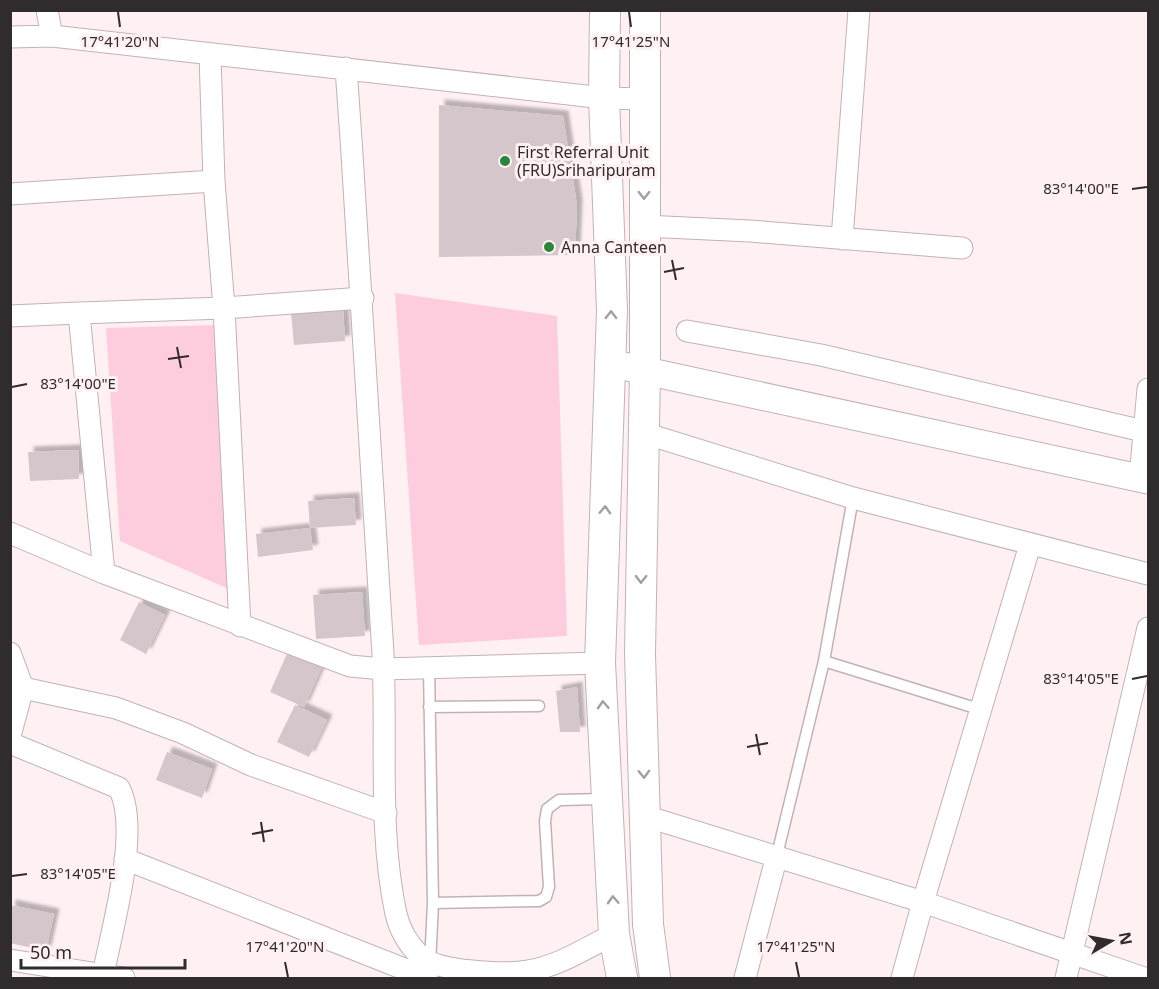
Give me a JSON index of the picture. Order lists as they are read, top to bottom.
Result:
{
  "places": ["First Referral Unit (FRU)Sriharipuram", "Anna Canteen"],
  "scale_bar": "50 m",
  "north": "right",
  "coordinates": [
    "17°41'20\"N",
    "17°41'25\"N",
    "83°14'00\"E",
    "83°14'05\"E"
  ]
}
